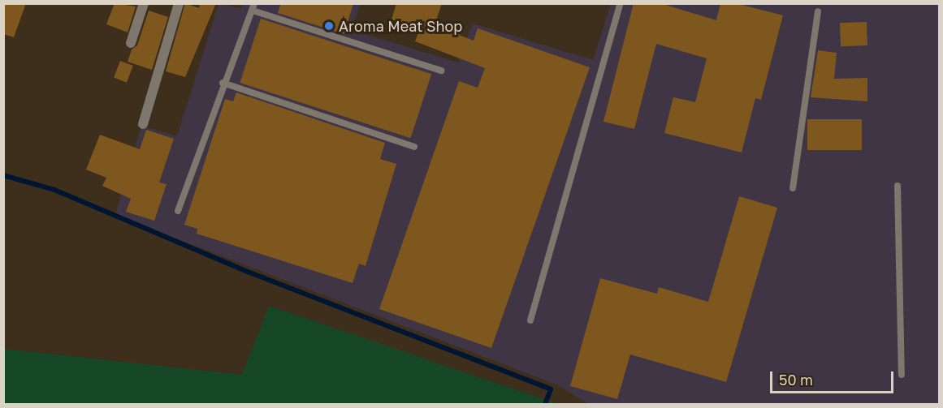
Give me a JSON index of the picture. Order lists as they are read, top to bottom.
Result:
{
  "places": ["Aroma Meat Shop"],
  "scale_bar": "50 m"
}
